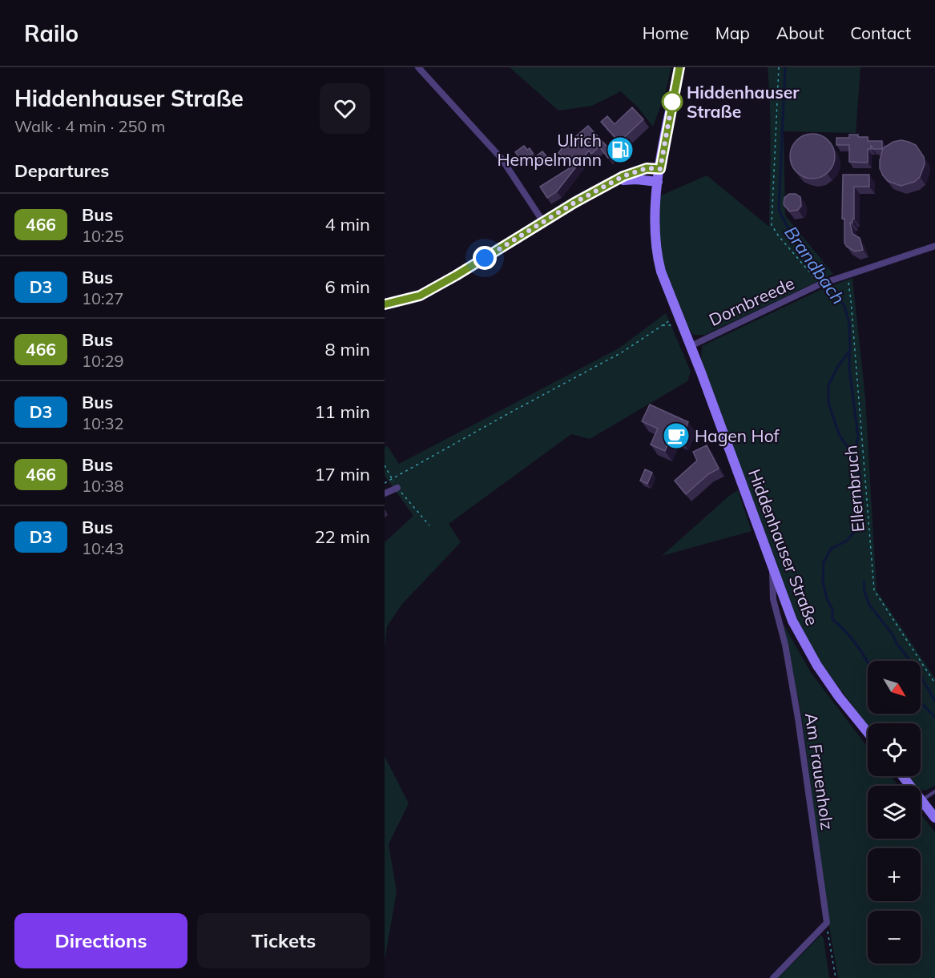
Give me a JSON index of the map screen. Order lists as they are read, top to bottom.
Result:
{
  "streets": {
    "main road": ["Hiddenhauser Straße"],
    "street": ["Dornbreede", "Am Frauenholz"],
    "path": ["Ellernbruch"]
  },
  "crossings": [
    ["Dornbreede", "Ellernbruch"],
    ["Dornbreede", "Hiddenhauser Straße"],
    ["Hiddenhauser Straße", "Am Frauenholz"]
  ],
  "water": ["Brandbach"],
  "places": {
    "other": ["Hiddenhauser Straße"],
    "fuel station": ["Ulrich Hempelmann"],
    "cafe": ["Hagen Hof"]
  },
  "lines": ["bus line 466"],
  "north": "bottom right",
  "page": {
    "header": "Railo",
    "nav": [
      "Home",
      "Map",
      "About",
      "Contact"
    ],
    "heading": [
      ["Hiddenhauser Straße", "Walk · 4 min · 250 m"],
      "Departures"
    ],
    "list": [
      {
        "mark": "466",
        "name": "Bus",
        "note": "10:25",
        "value": "4 min"
      },
      {
        "mark": "D3",
        "name": "Bus",
        "note": "10:27",
        "value": "6 min"
      },
      {
        "mark": "466",
        "name": "Bus",
        "note": "10:29",
        "value": "8 min"
      },
      {
        "mark": "D3",
        "name": "Bus",
        "note": "10:32",
        "value": "11 min"
      },
      {
        "mark": "466",
        "name": "Bus",
        "note": "10:38",
        "value": "17 min"
      },
      {
        "mark": "D3",
        "name": "Bus",
        "note": "10:43",
        "value": "22 min"
      }
    ],
    "map_buttons": ["+", "−"],
    "buttons": ["Directions", "Tickets"]
  }
}
